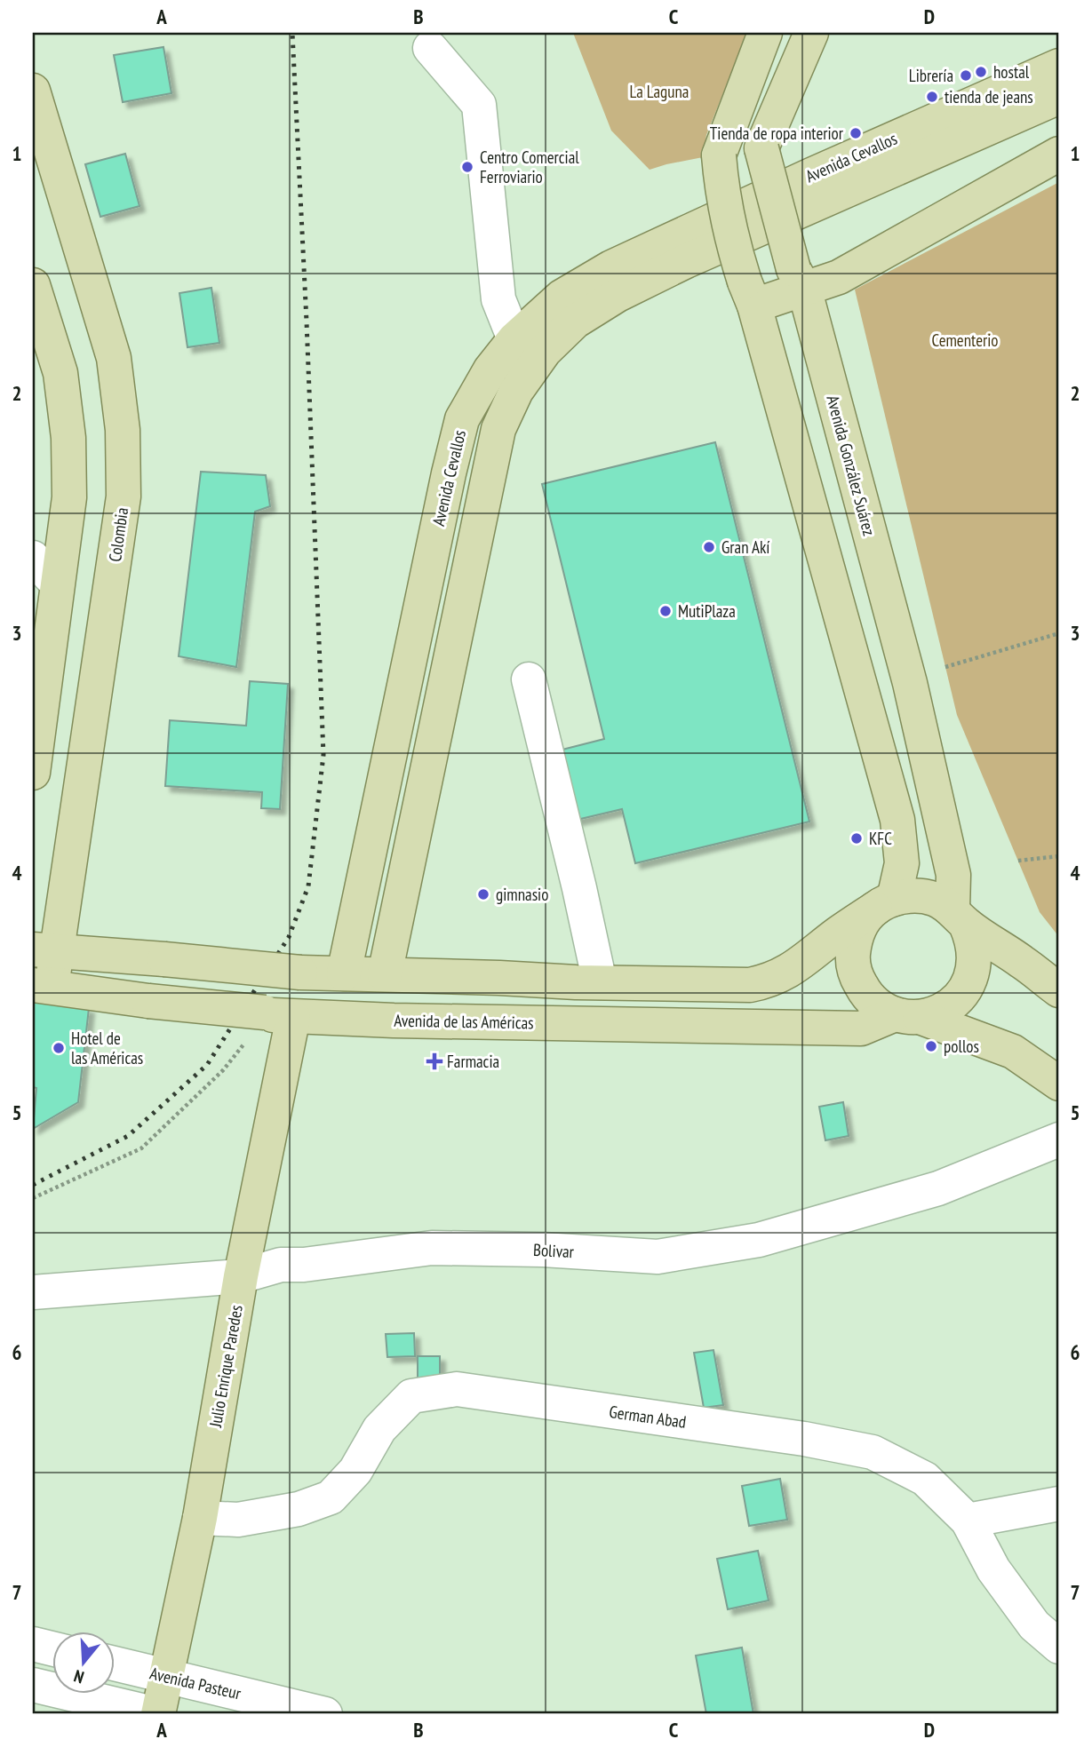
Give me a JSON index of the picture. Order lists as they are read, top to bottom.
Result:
{
  "streets": {
    "main road": [
      "Avenida Cevallos",
      "Avenida González Suárez",
      "Colombia",
      "Avenida de las Américas",
      "Julio Enrique Paredes"
    ],
    "street": ["Bolivar", "German Abad", "Avenida Pasteur"]
  },
  "crossings": [
    ["Avenida González Suárez", "Avenida de las Américas"],
    ["Colombia", "Avenida de las Américas"],
    ["Avenida de las Américas", "Julio Enrique Paredes"],
    ["Bolivar", "Julio Enrique Paredes"],
    ["Julio Enrique Paredes", "German Abad"],
    ["Julio Enrique Paredes", "Avenida Pasteur"]
  ],
  "parks": ["La Laguna", "Cementerio"],
  "places": {
    "other": [
      "hostal",
      "Librería",
      "tienda de jeans",
      "Tienda de ropa interior",
      "Centro Comercial Ferroviario",
      "Gran Akí",
      "MutiPlaza",
      "KFC",
      "gimnasio",
      "pollos",
      "Hotel de las Américas"
    ],
    "health": ["Farmacia"]
  },
  "north": "bottom",
  "grid": {
    "columns": [
      "A",
      "B",
      "C",
      "D"
    ],
    "rows": [
      "1",
      "2",
      "3",
      "4",
      "5",
      "6",
      "7"
    ]
  }
}
